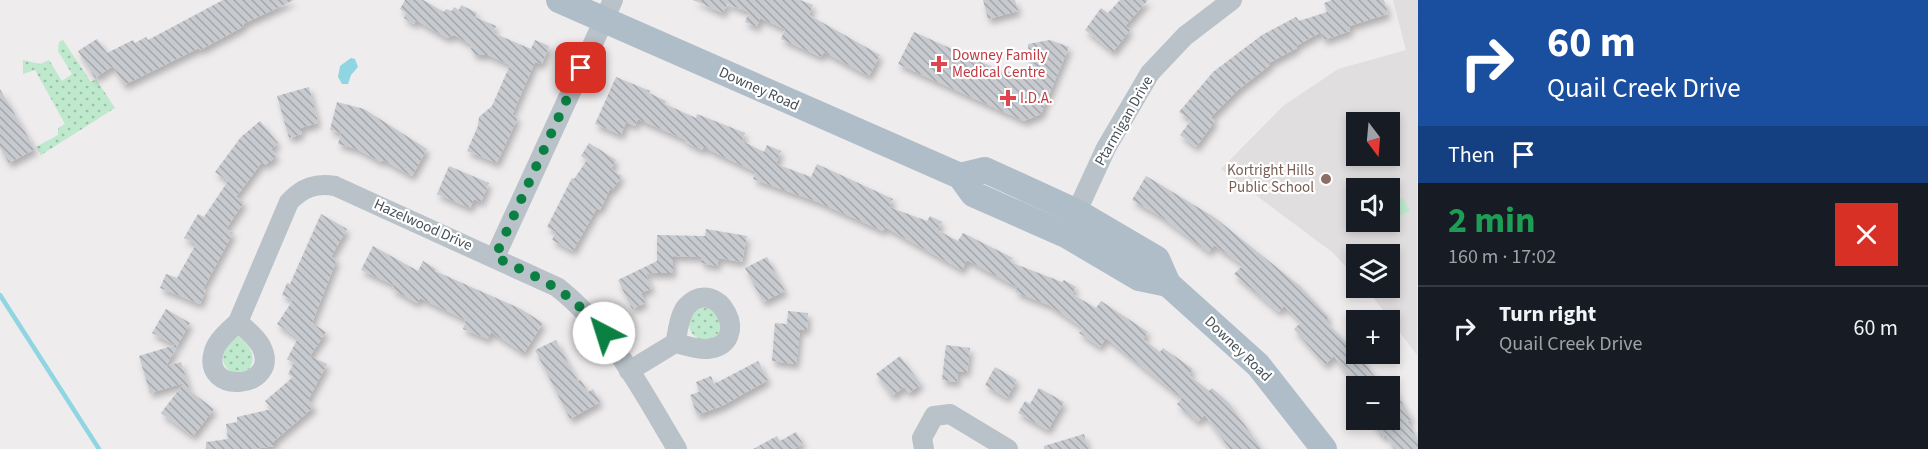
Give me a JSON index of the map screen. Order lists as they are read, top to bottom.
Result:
{
  "streets": {
    "main road": ["Downey Road"],
    "street": ["Ptarmigan Drive", "Hazelwood Drive"]
  },
  "crossings": [
    ["Downey Road", "Ptarmigan Drive"]
  ],
  "places": {
    "health": ["Downey Family Medical Centre", "I.D.A."],
    "other": ["Kortright Hills Public School"]
  },
  "north": "bottom",
  "page": {
    "turn": ["60 m", "Quail Creek Drive"],
    "map_buttons": ["+", "−"],
    "then": "Then",
    "heading": ["2 min", "160 m · 17:02"],
    "list": [
      {
        "name": "Turn right",
        "note": "Quail Creek Drive",
        "value": "60 m"
      }
    ]
  }
}
